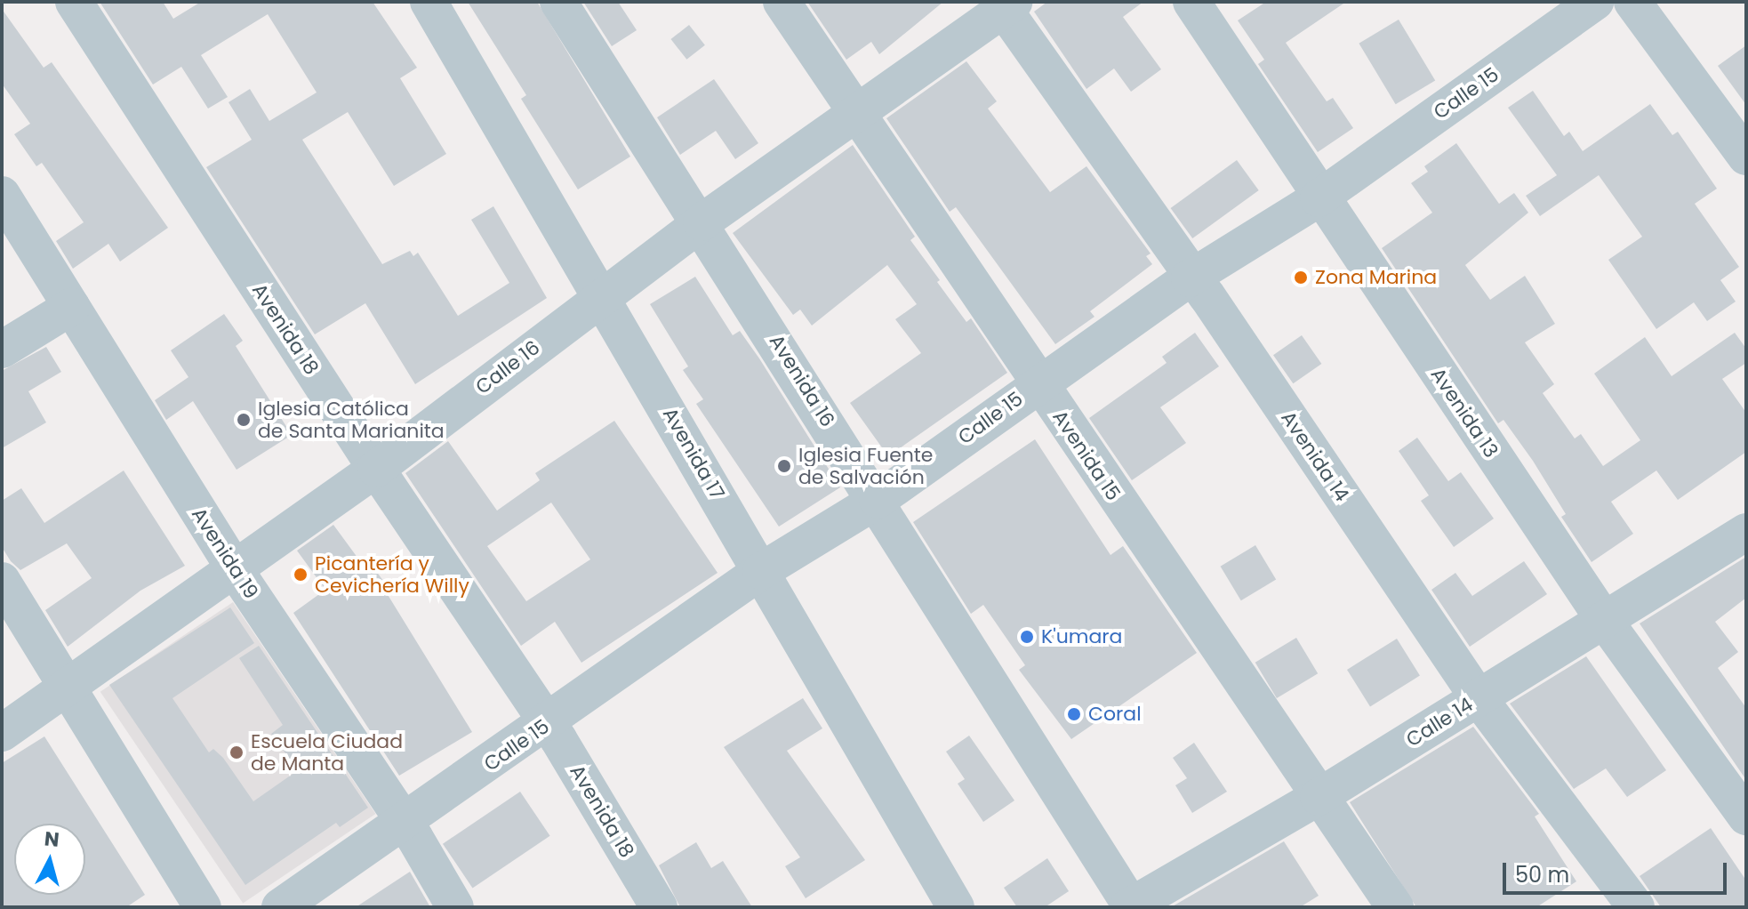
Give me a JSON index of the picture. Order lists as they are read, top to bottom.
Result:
{
  "streets": {
    "street": [
      "Calle 15",
      "Avenida 18",
      "Calle 16",
      "Avenida 16",
      "Avenida 13",
      "Avenida 17",
      "Avenida 15",
      "Avenida 14",
      "Avenida 19",
      "Calle 14"
    ]
  },
  "crossings": [
    ["Calle 15", "Avenida 18"],
    ["Calle 15", "Avenida 16"],
    ["Calle 15", "Avenida 13"],
    ["Calle 15", "Avenida 17"],
    ["Calle 15", "Avenida 15"],
    ["Calle 15", "Avenida 14"],
    ["Calle 15", "Avenida 19"],
    ["Avenida 18", "Calle 16"],
    ["Calle 16", "Avenida 16"],
    ["Calle 16", "Avenida 17"],
    ["Calle 16", "Avenida 15"],
    ["Calle 16", "Avenida 14"],
    ["Calle 16", "Avenida 19"],
    ["Avenida 16", "Calle 14"],
    ["Avenida 13", "Calle 14"],
    ["Avenida 15", "Calle 14"],
    ["Avenida 14", "Calle 14"]
  ],
  "places": [
    "Zona Marina",
    "Iglesia Católica de Santa Marianita",
    "Iglesia Fuente de Salvación",
    "Picantería y Cevichería Willy",
    "K'umara",
    "Coral",
    "Escuela Ciudad de Manta"
  ],
  "scale_bar": "50 m",
  "north": "top"
}
